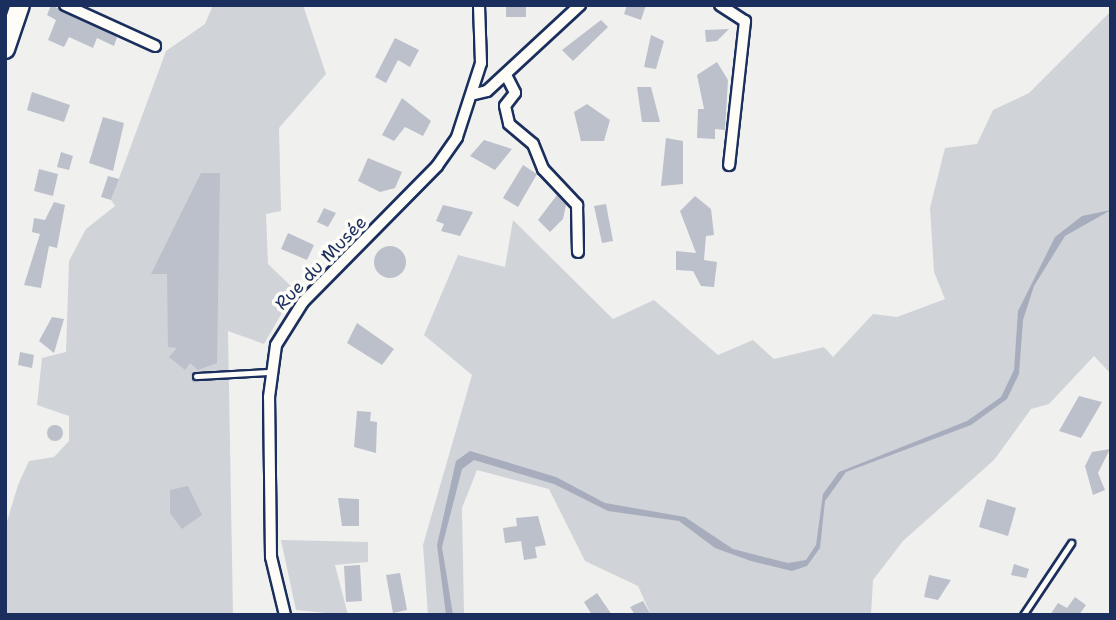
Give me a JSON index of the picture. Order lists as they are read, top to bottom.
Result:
{
  "streets": {
    "street": ["Rue du Musée"]
  }
}
